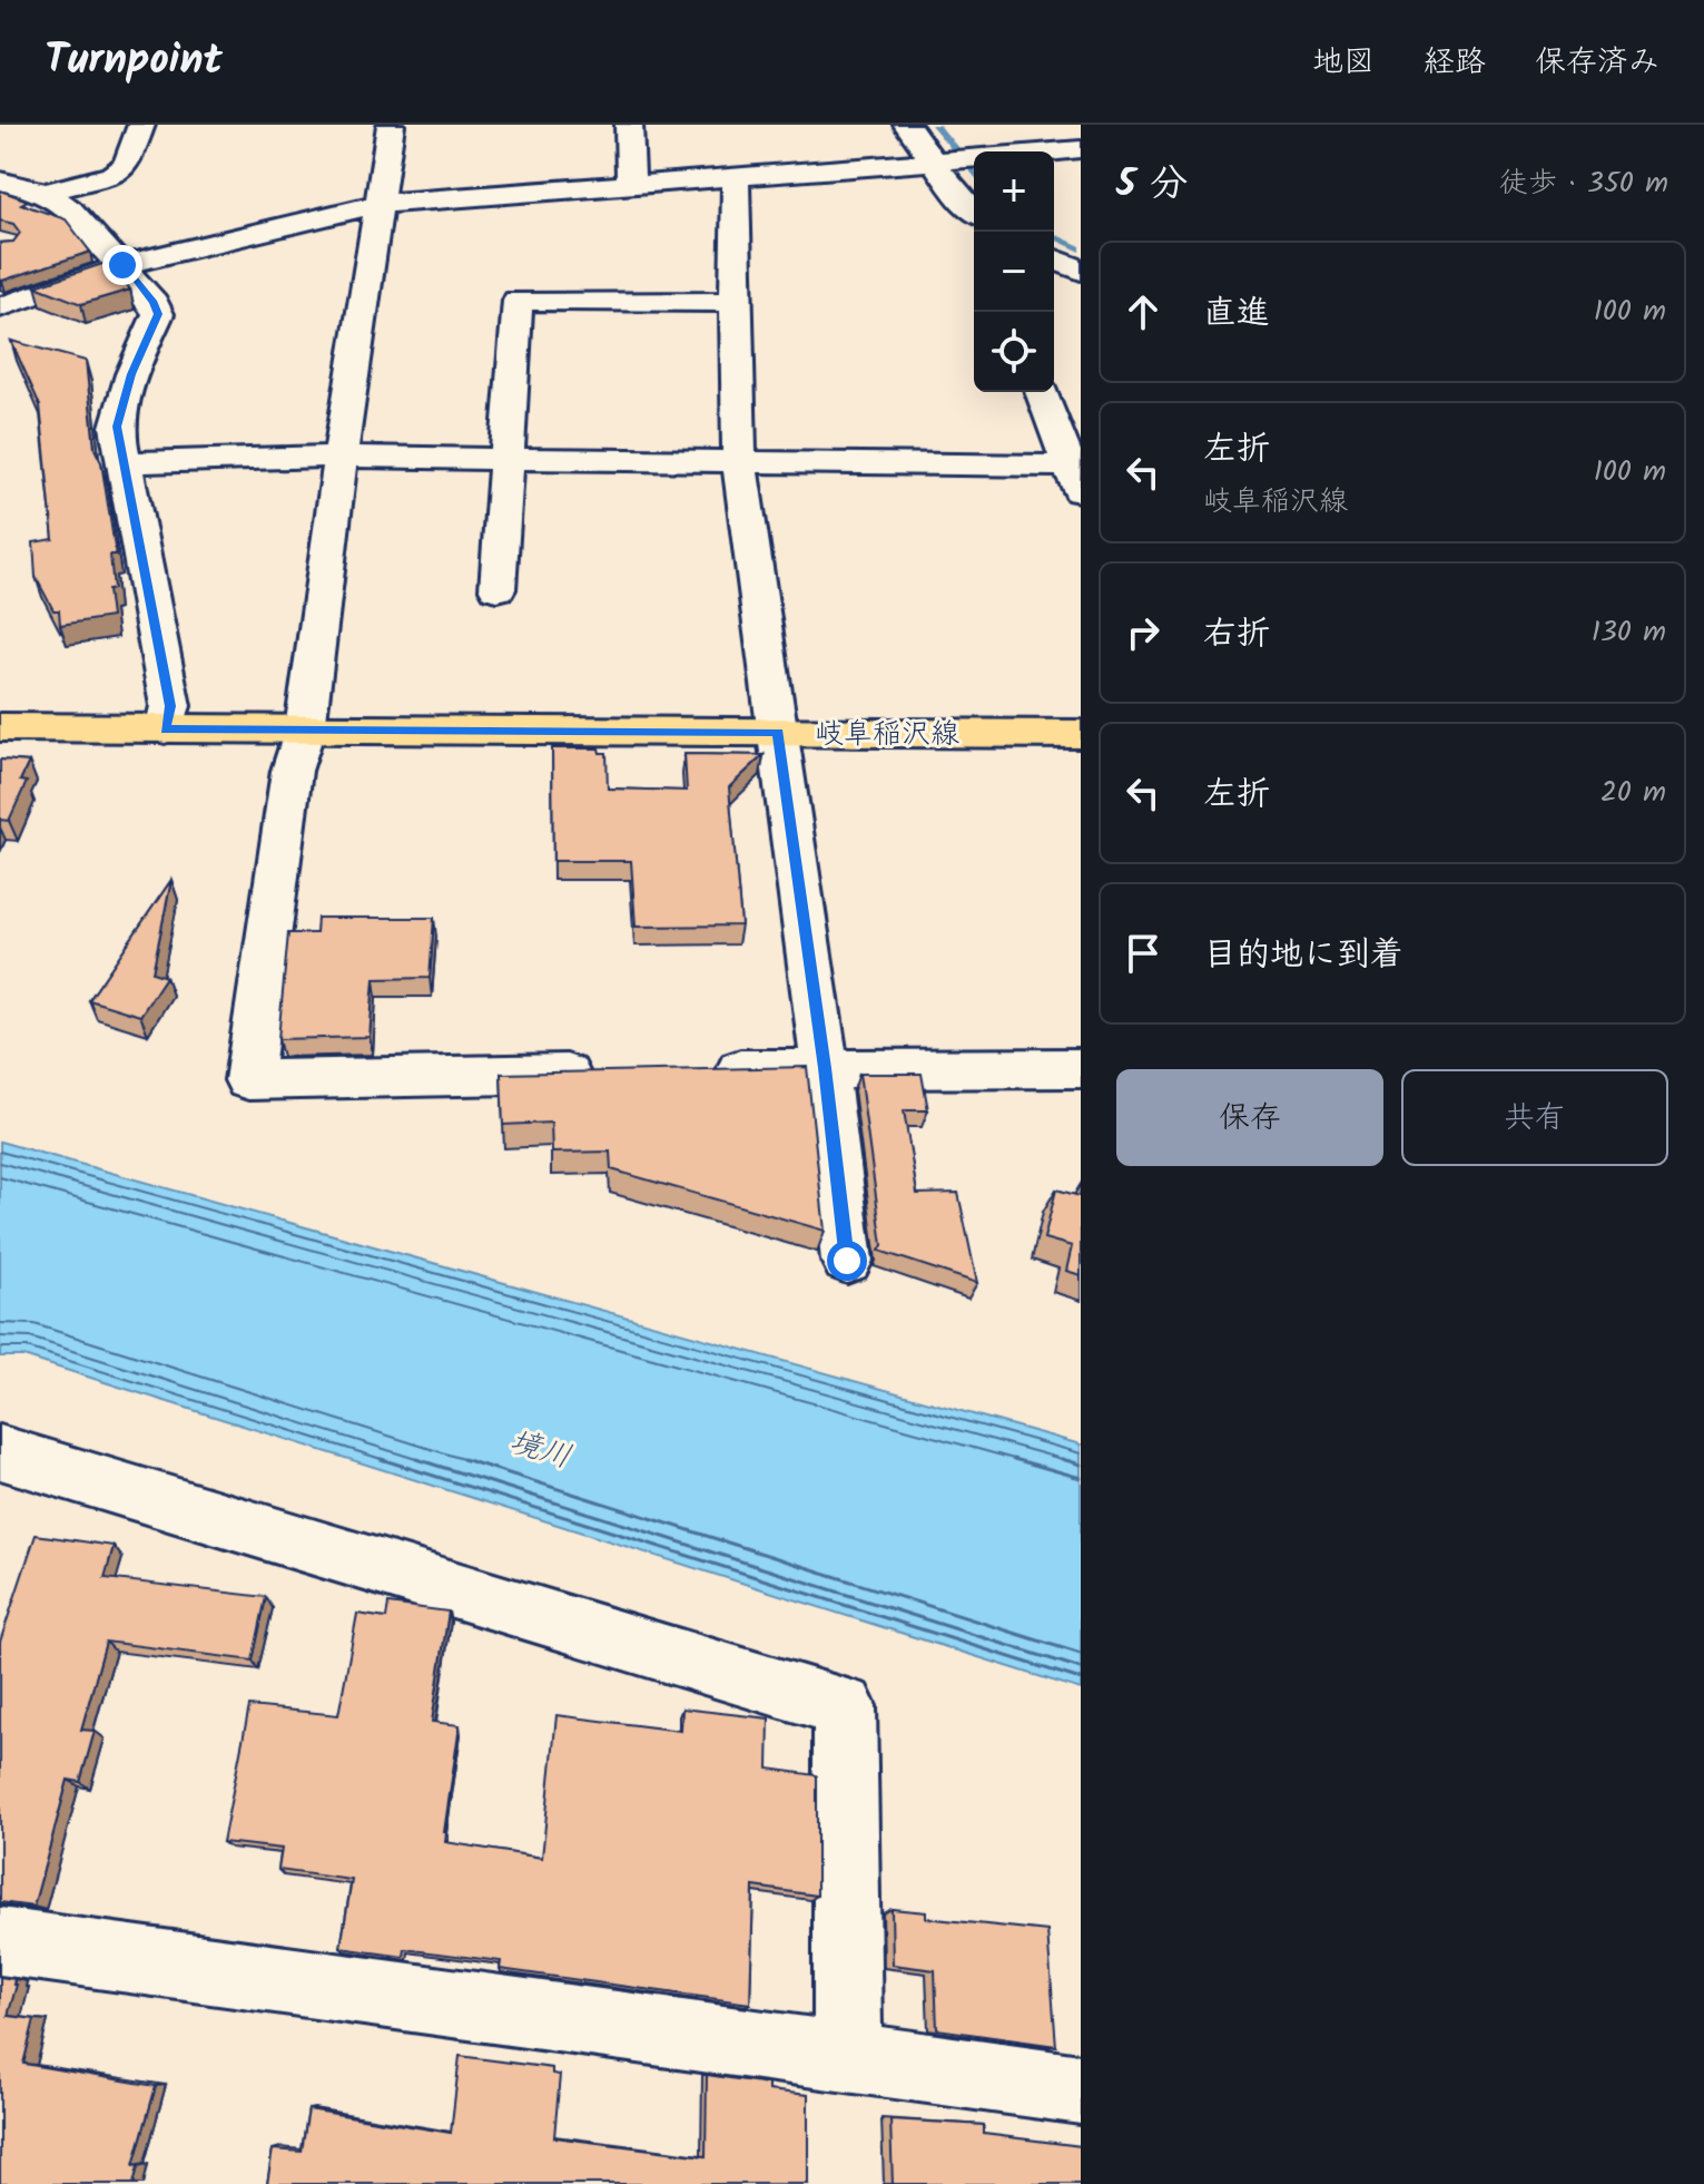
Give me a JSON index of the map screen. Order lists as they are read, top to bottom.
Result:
{
  "streets": {
    "main road": ["岐阜稲沢線"]
  },
  "water": ["境川"],
  "page": {
    "header": "Turnpoint",
    "nav": ["地図", "経路", "保存済み"],
    "heading": ["5 分", "徒歩 · 350 m"],
    "map_buttons": ["+", "−"],
    "list": [
      ["直進", "100 m"],
      ["左折", "岐阜稲沢線", "100 m"],
      ["右折", "130 m"],
      ["左折", "20 m"],
      "目的地に到着"
    ],
    "buttons": ["保存", "共有"]
  }
}
